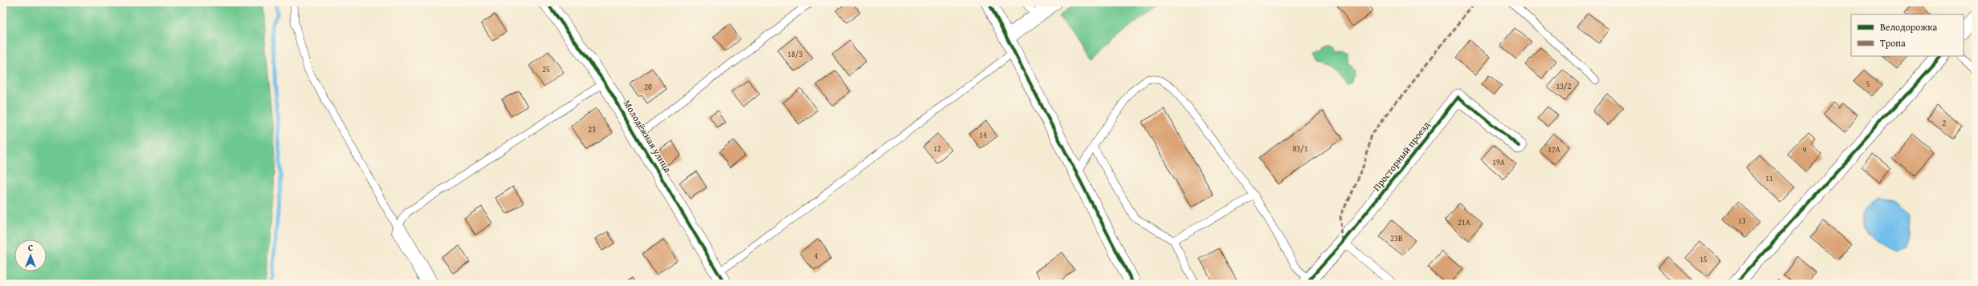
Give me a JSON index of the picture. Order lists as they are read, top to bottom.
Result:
{
  "streets": {
    "street": ["Молодёжная улица", "Просторный проезд"]
  },
  "house_numbers": [
    "18/3",
    "25",
    "5",
    "13/2",
    "20",
    "2",
    "23",
    "14",
    "12",
    "83/1",
    "17А",
    "9",
    "19А",
    "11",
    "13",
    "21А",
    "23В",
    "4",
    "15"
  ],
  "legend": ["Велодорожка", "Тропа"],
  "north": "top"
}
